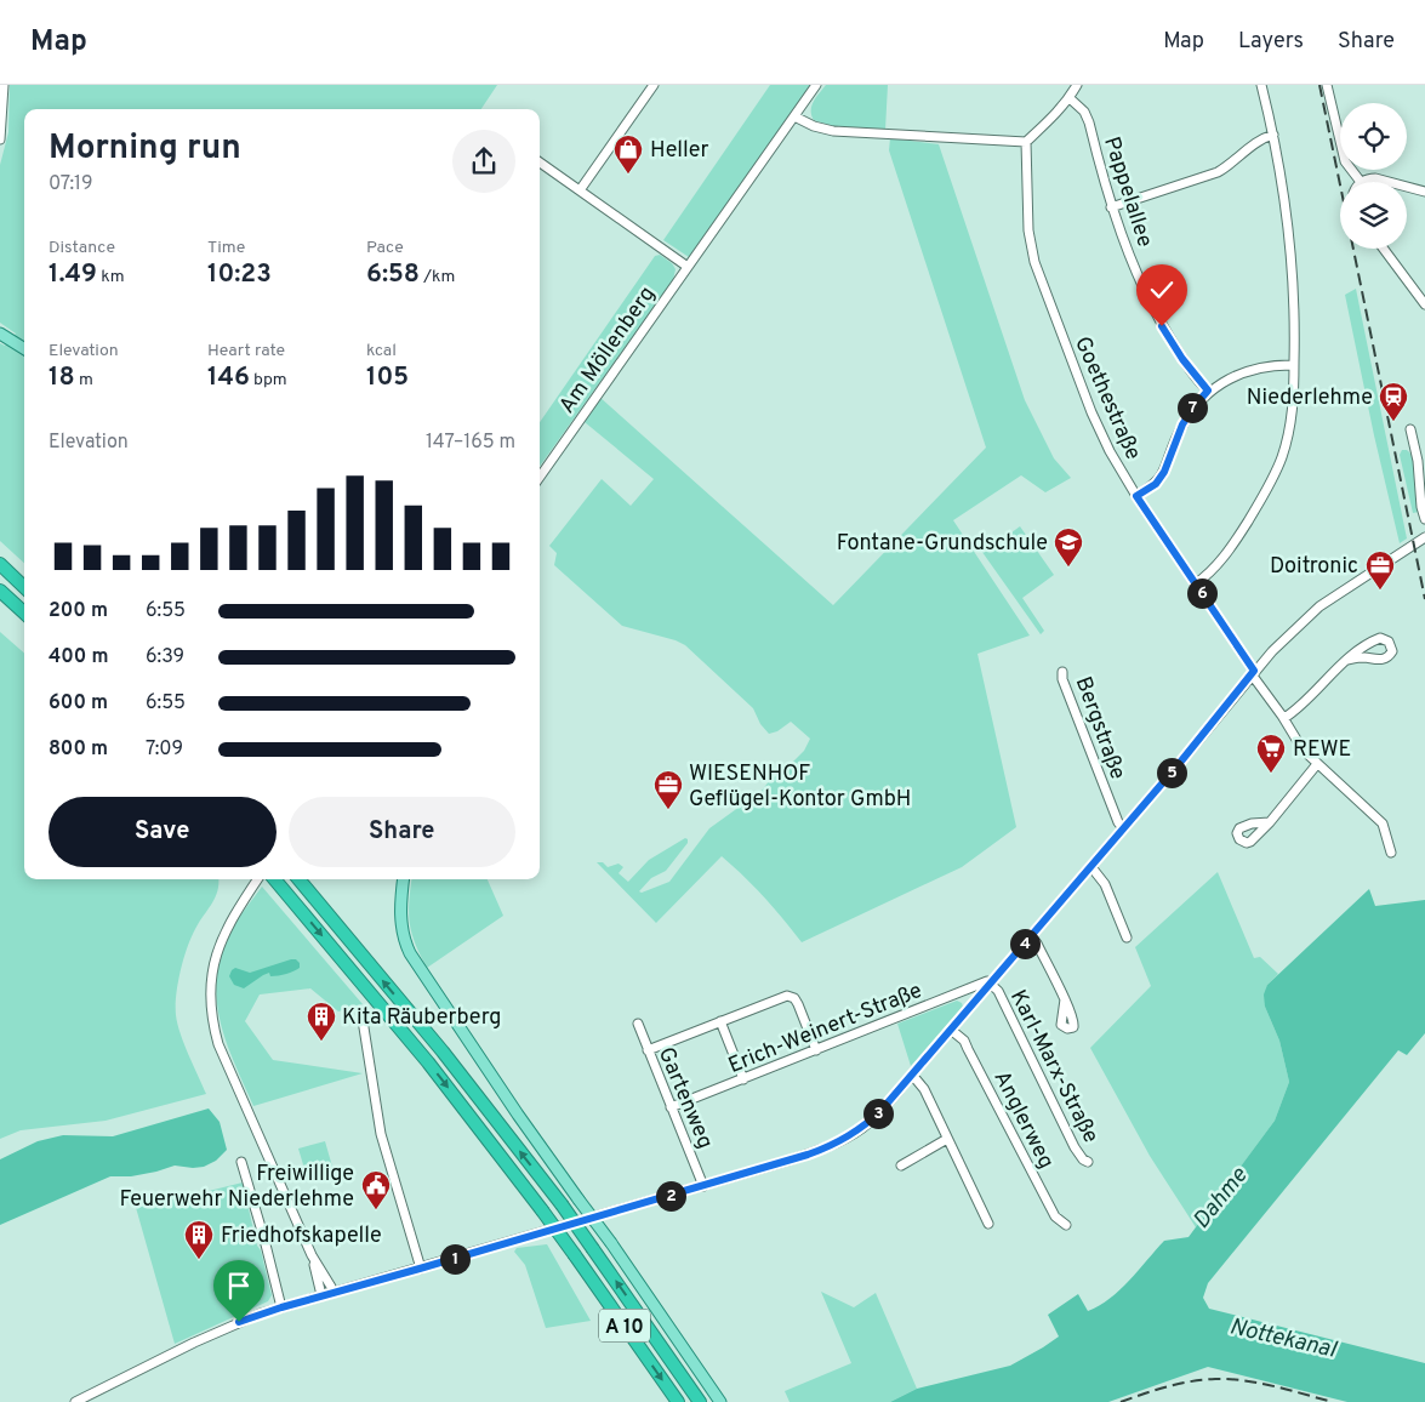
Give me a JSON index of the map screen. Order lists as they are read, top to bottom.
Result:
{
  "streets": {
    "highway": ["A 10"],
    "street": [
      "Pappelallee",
      "Am Möllenberg",
      "Goethestraße",
      "Bergstraße",
      "Erich-Weinert-Straße",
      "Karl-Marx-Straße",
      "Gartenweg",
      "Anglerweg"
    ]
  },
  "crossings": [
    ["Goethestraße", "Karl-Marx-Straße"],
    ["Bergstraße", "Karl-Marx-Straße"],
    ["Erich-Weinert-Straße", "Karl-Marx-Straße"],
    ["Erich-Weinert-Straße", "Gartenweg"],
    ["Karl-Marx-Straße", "Gartenweg"],
    ["Karl-Marx-Straße", "Anglerweg"]
  ],
  "water": ["Dahme", "Nottekanal"],
  "places": {
    "shop": ["Heller"],
    "station": ["Niederlehme"],
    "school or university": ["Fontane-Grundschule"],
    "office": ["Doitronic", "WIESENHOF Geflügel-Kontor GmbH"],
    "supermarket": ["REWE"],
    "building": ["Kita Räuberberg", "Friedhofskapelle"],
    "public building": ["Freiwillige Feuerwehr Niederlehme"]
  },
  "page": {
    "header": "Map",
    "nav": ["Map", "Layers", "Share"],
    "heading": ["Morning run", "07:19"],
    "stats": [
      ["Distance", "1.49 km"],
      ["Time", "10:23"],
      ["Pace", "6:58 /km"],
      ["Elevation", "18 m"],
      ["Heart rate", "146 bpm"],
      ["kcal", "105"]
    ],
    "pins": [
      "7",
      "6",
      "5",
      "4",
      "3",
      "2",
      "1"
    ],
    "chart": ["Elevation", "147–165 m"],
    "list": [
      {
        "name": "200 m",
        "note": "6:55"
      },
      {
        "name": "400 m",
        "note": "6:39"
      },
      {
        "name": "600 m",
        "note": "6:55"
      },
      {
        "name": "800 m",
        "note": "7:09"
      }
    ],
    "buttons": ["Save", "Share"]
  }
}
